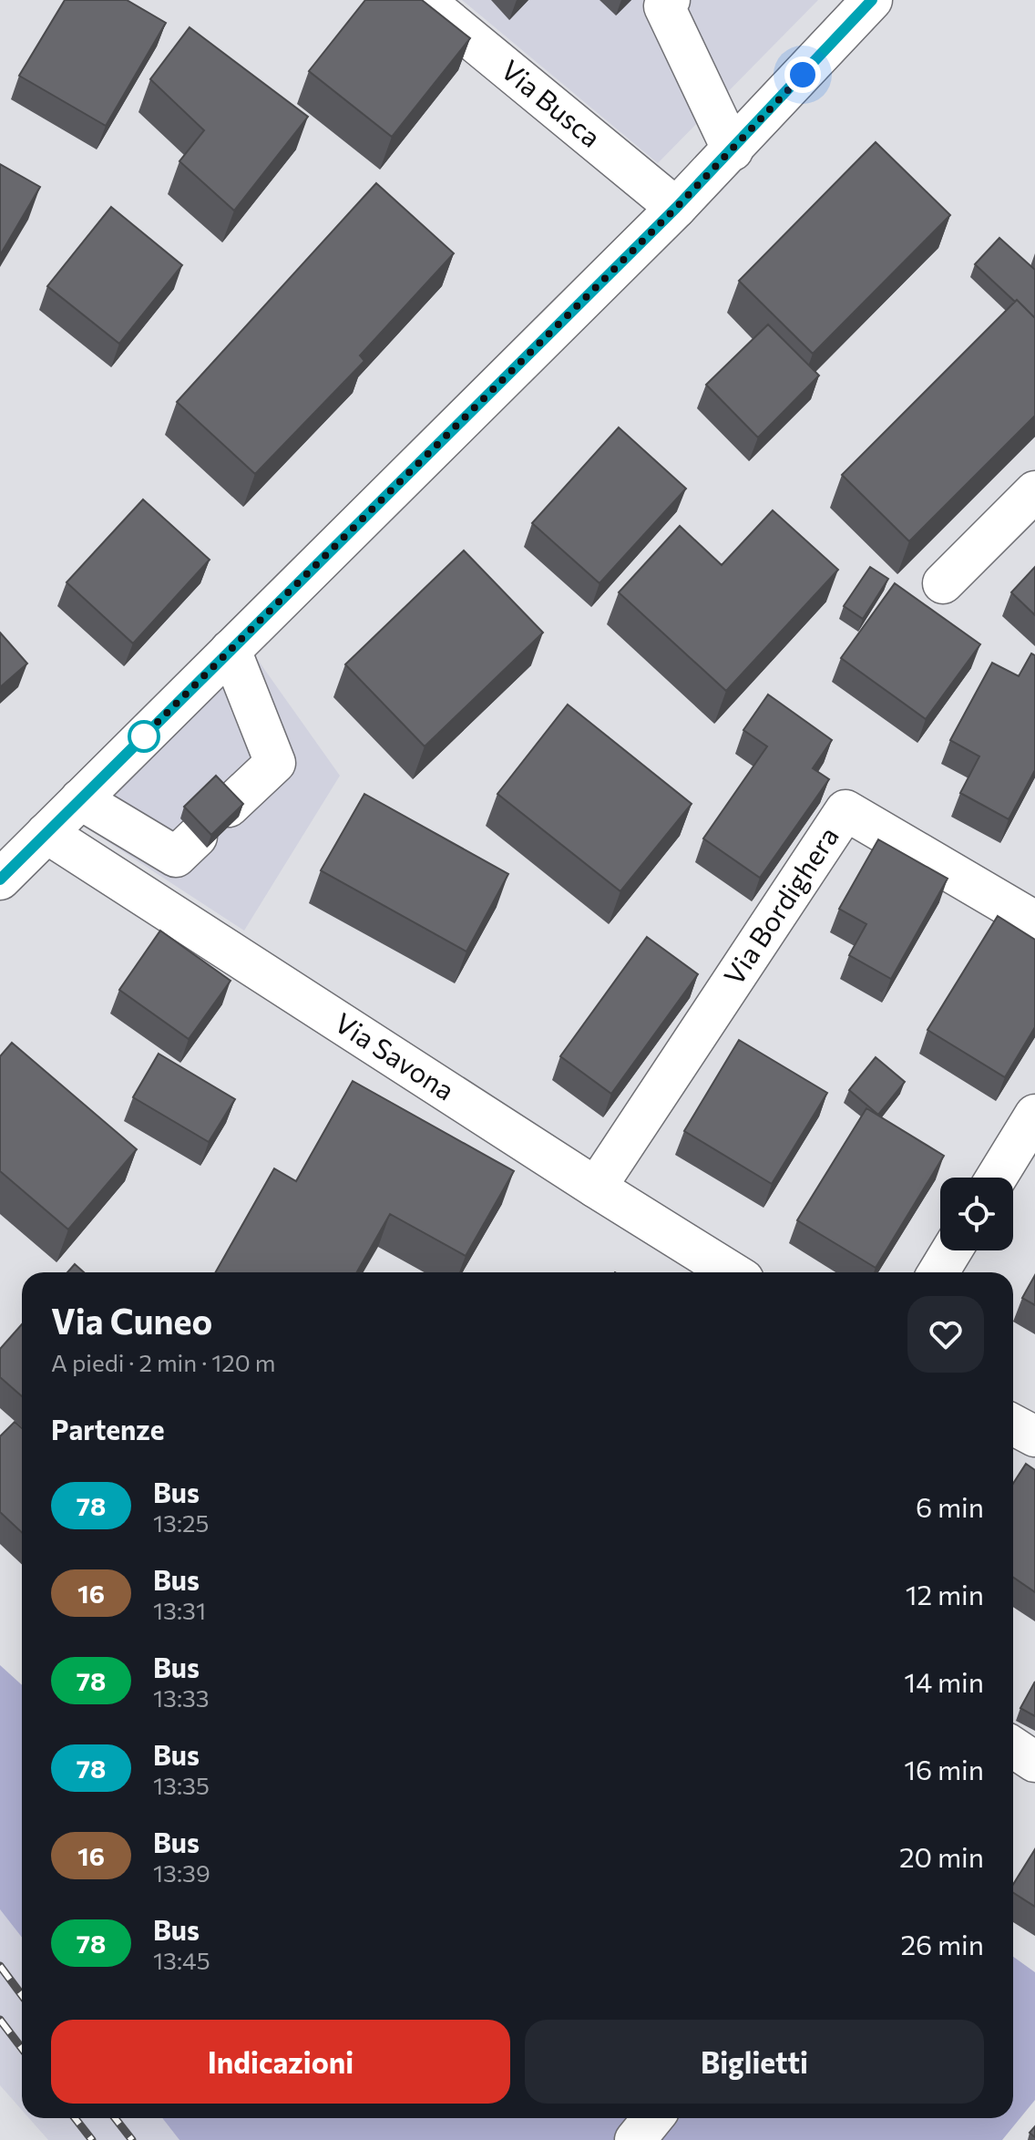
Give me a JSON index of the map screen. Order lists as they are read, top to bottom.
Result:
{
  "streets": {
    "street": ["Via Busca", "Via Bordighera", "Via Savona"]
  },
  "crossings": [
    ["Via Bordighera", "Via Savona"]
  ],
  "lines": ["bus line 78"],
  "page": {
    "heading": [
      ["Via Cuneo", "A piedi · 2 min · 120 m"],
      "Partenze"
    ],
    "list": [
      {
        "mark": "78",
        "name": "Bus",
        "note": "13:25",
        "value": "6 min"
      },
      {
        "mark": "16",
        "name": "Bus",
        "note": "13:31",
        "value": "12 min"
      },
      {
        "mark": "78",
        "name": "Bus",
        "note": "13:33",
        "value": "14 min"
      },
      {
        "mark": "78",
        "name": "Bus",
        "note": "13:35",
        "value": "16 min"
      },
      {
        "mark": "16",
        "name": "Bus",
        "note": "13:39",
        "value": "20 min"
      },
      {
        "mark": "78",
        "name": "Bus",
        "note": "13:45",
        "value": "26 min"
      }
    ],
    "buttons": ["Indicazioni", "Biglietti"]
  }
}
